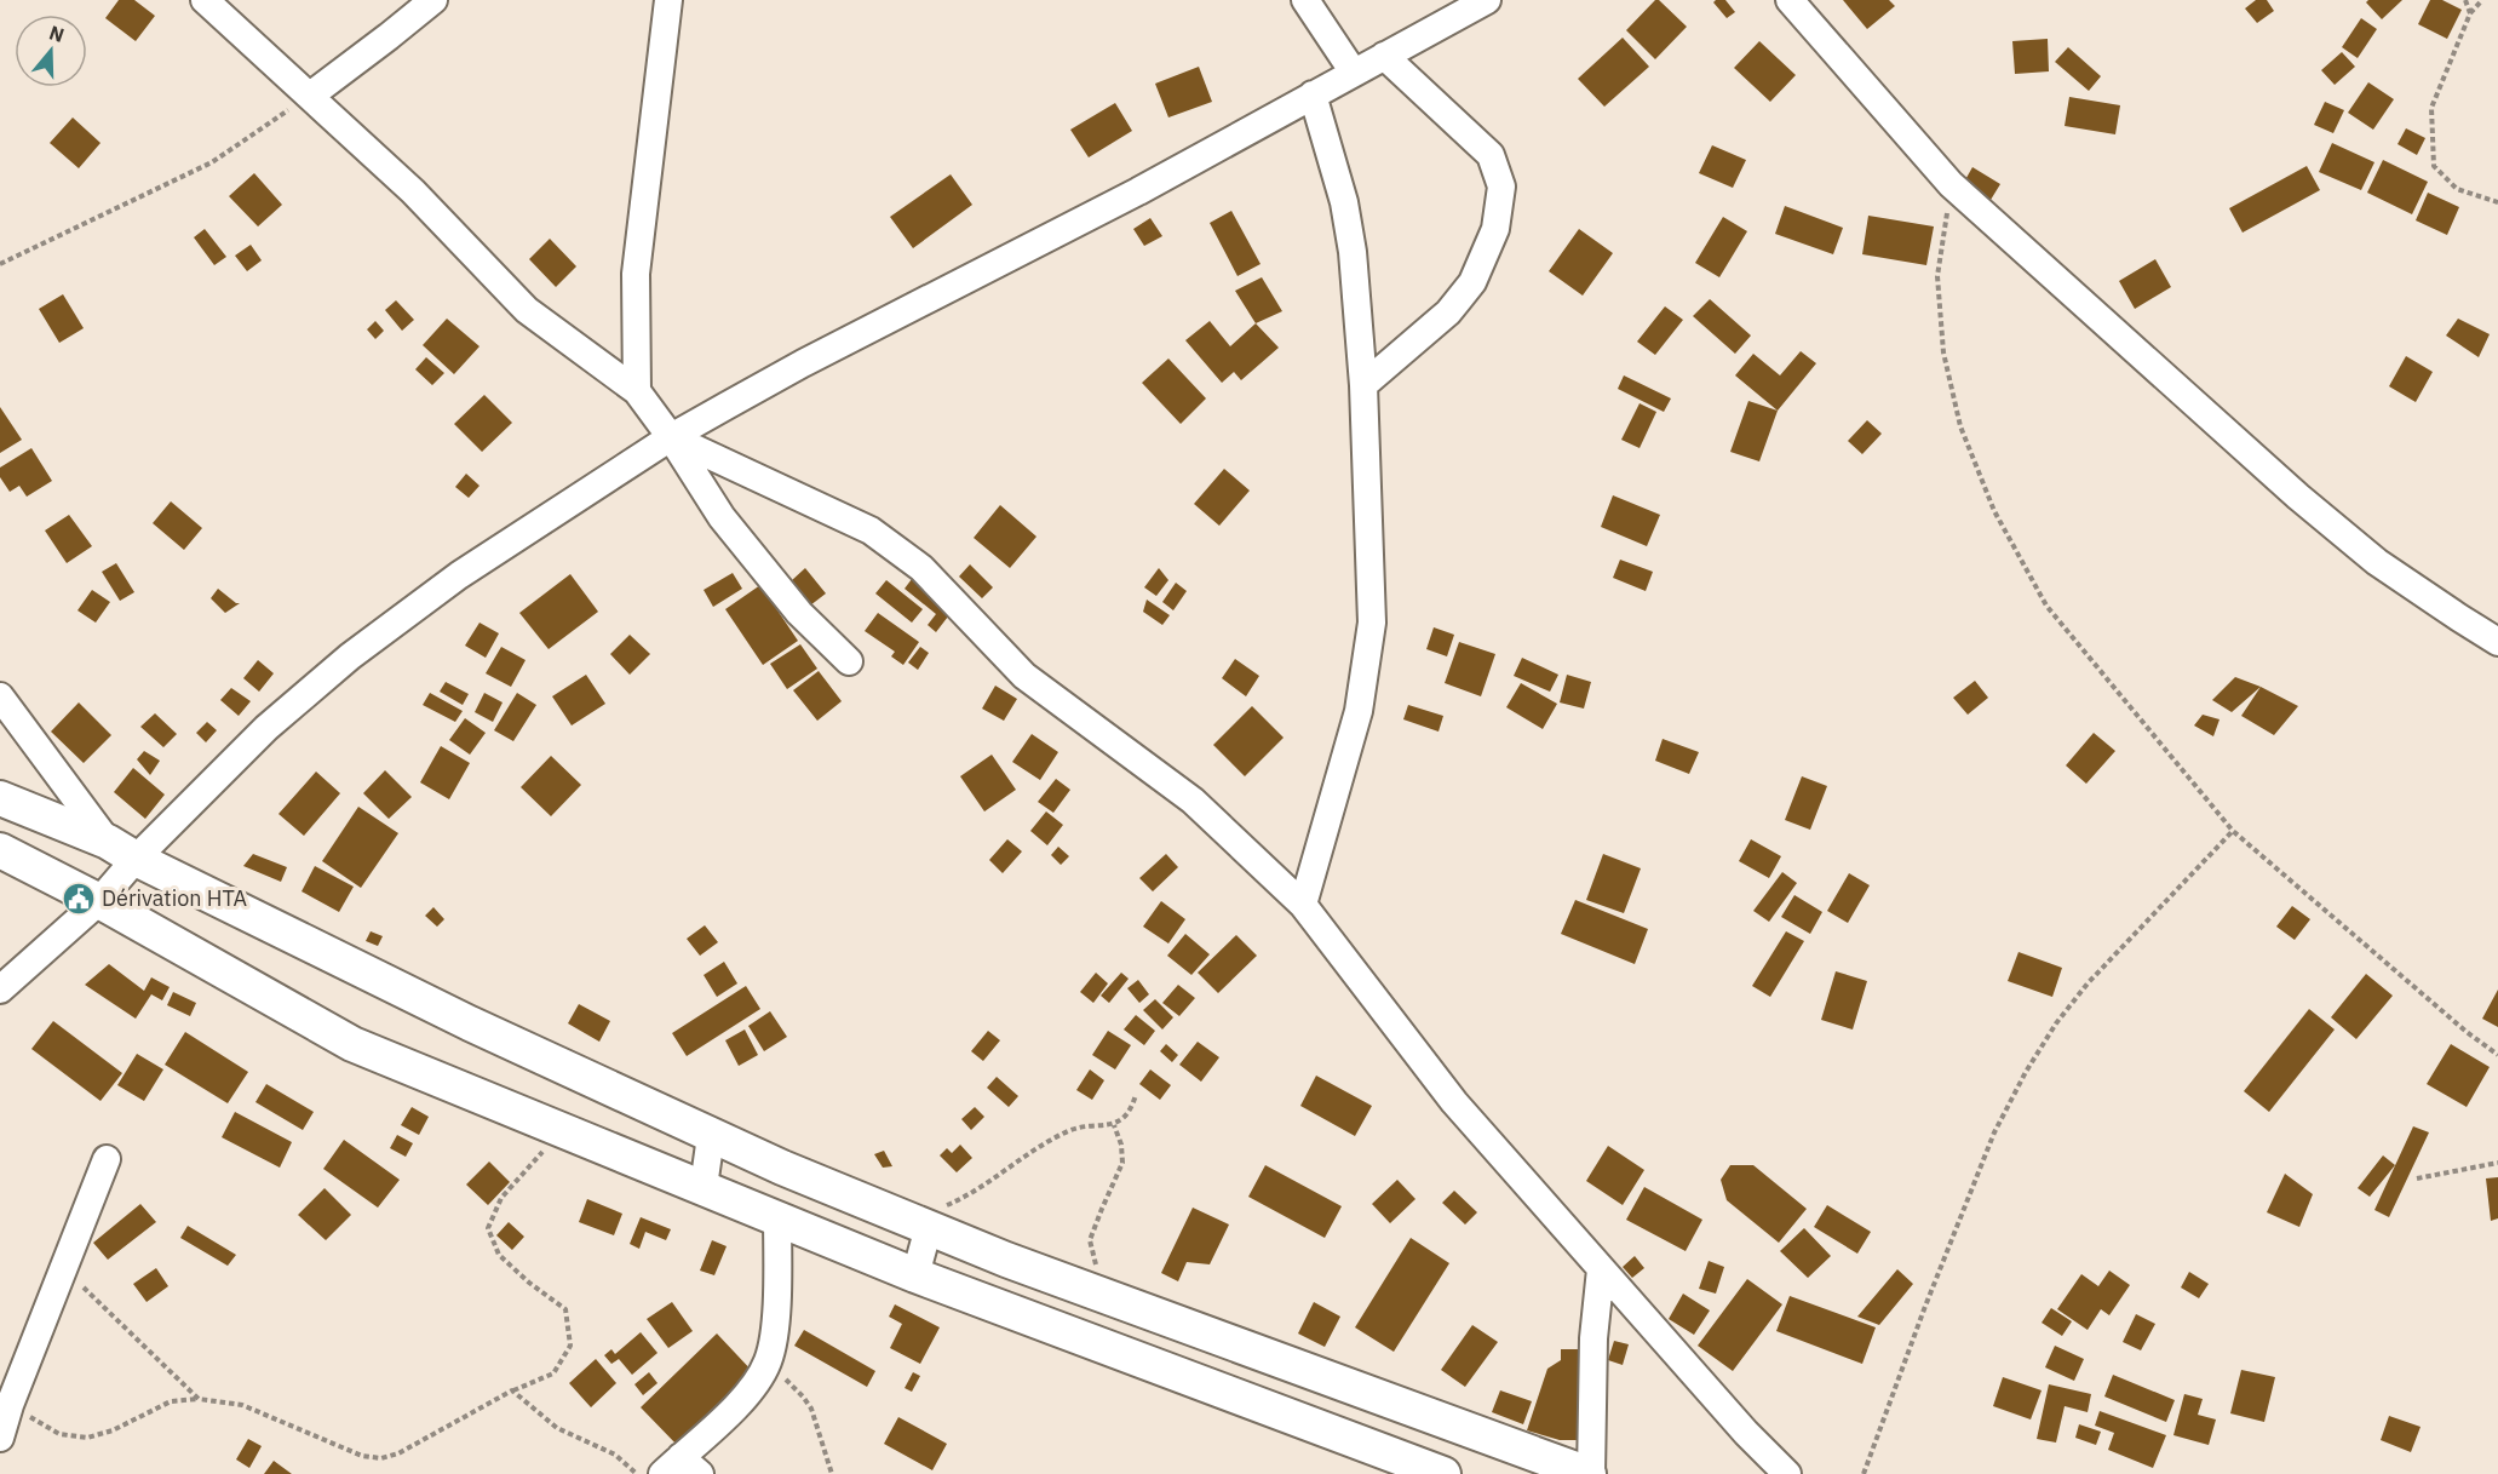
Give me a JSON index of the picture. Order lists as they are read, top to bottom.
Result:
{
  "places": {
    "public building": ["Dérivation HTA"]
  },
  "north": "top"
}
